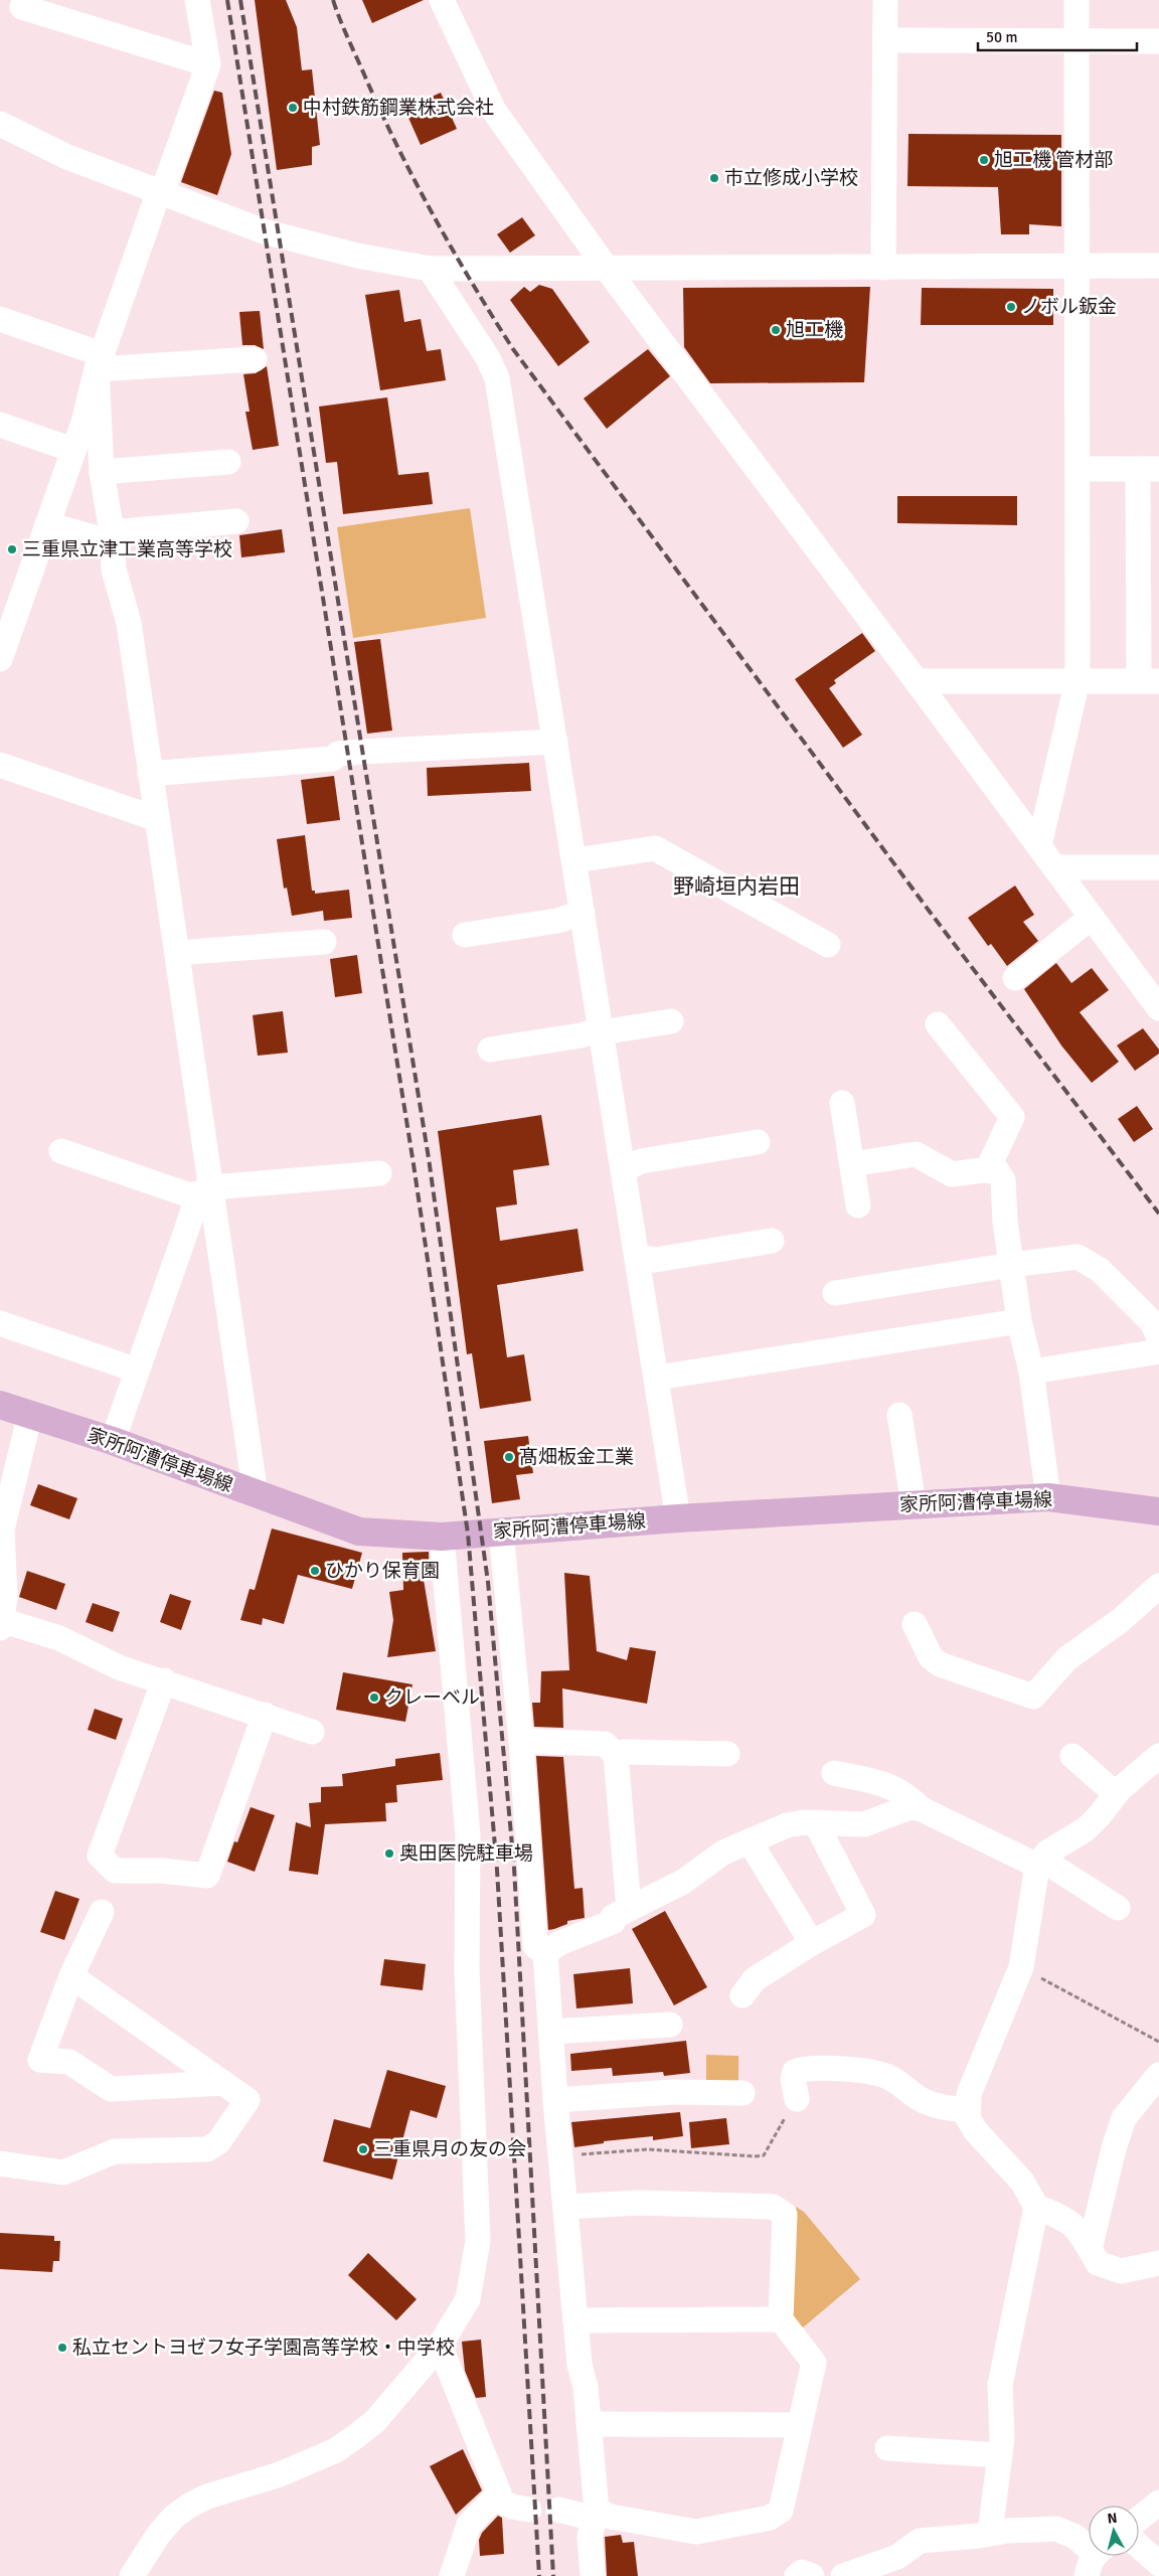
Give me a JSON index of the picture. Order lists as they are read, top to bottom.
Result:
{
  "streets": {
    "main road": ["家所阿漕停車場線"]
  },
  "districts": ["野崎垣内岩田"],
  "places": [
    "中村鉄筋鋼業株式会社",
    "旭工機 管材部",
    "市立修成小学校",
    "ノボル鈑金",
    "旭工機",
    "三重県立津工業高等学校",
    "髙畑板金工業",
    "ひかり保育園",
    "クレーベル",
    "奥田医院駐車場",
    "三重県月の友の会",
    "私立セントヨゼフ女子学園高等学校・中学校"
  ],
  "scale_bar": "50 m",
  "north": "top"
}
